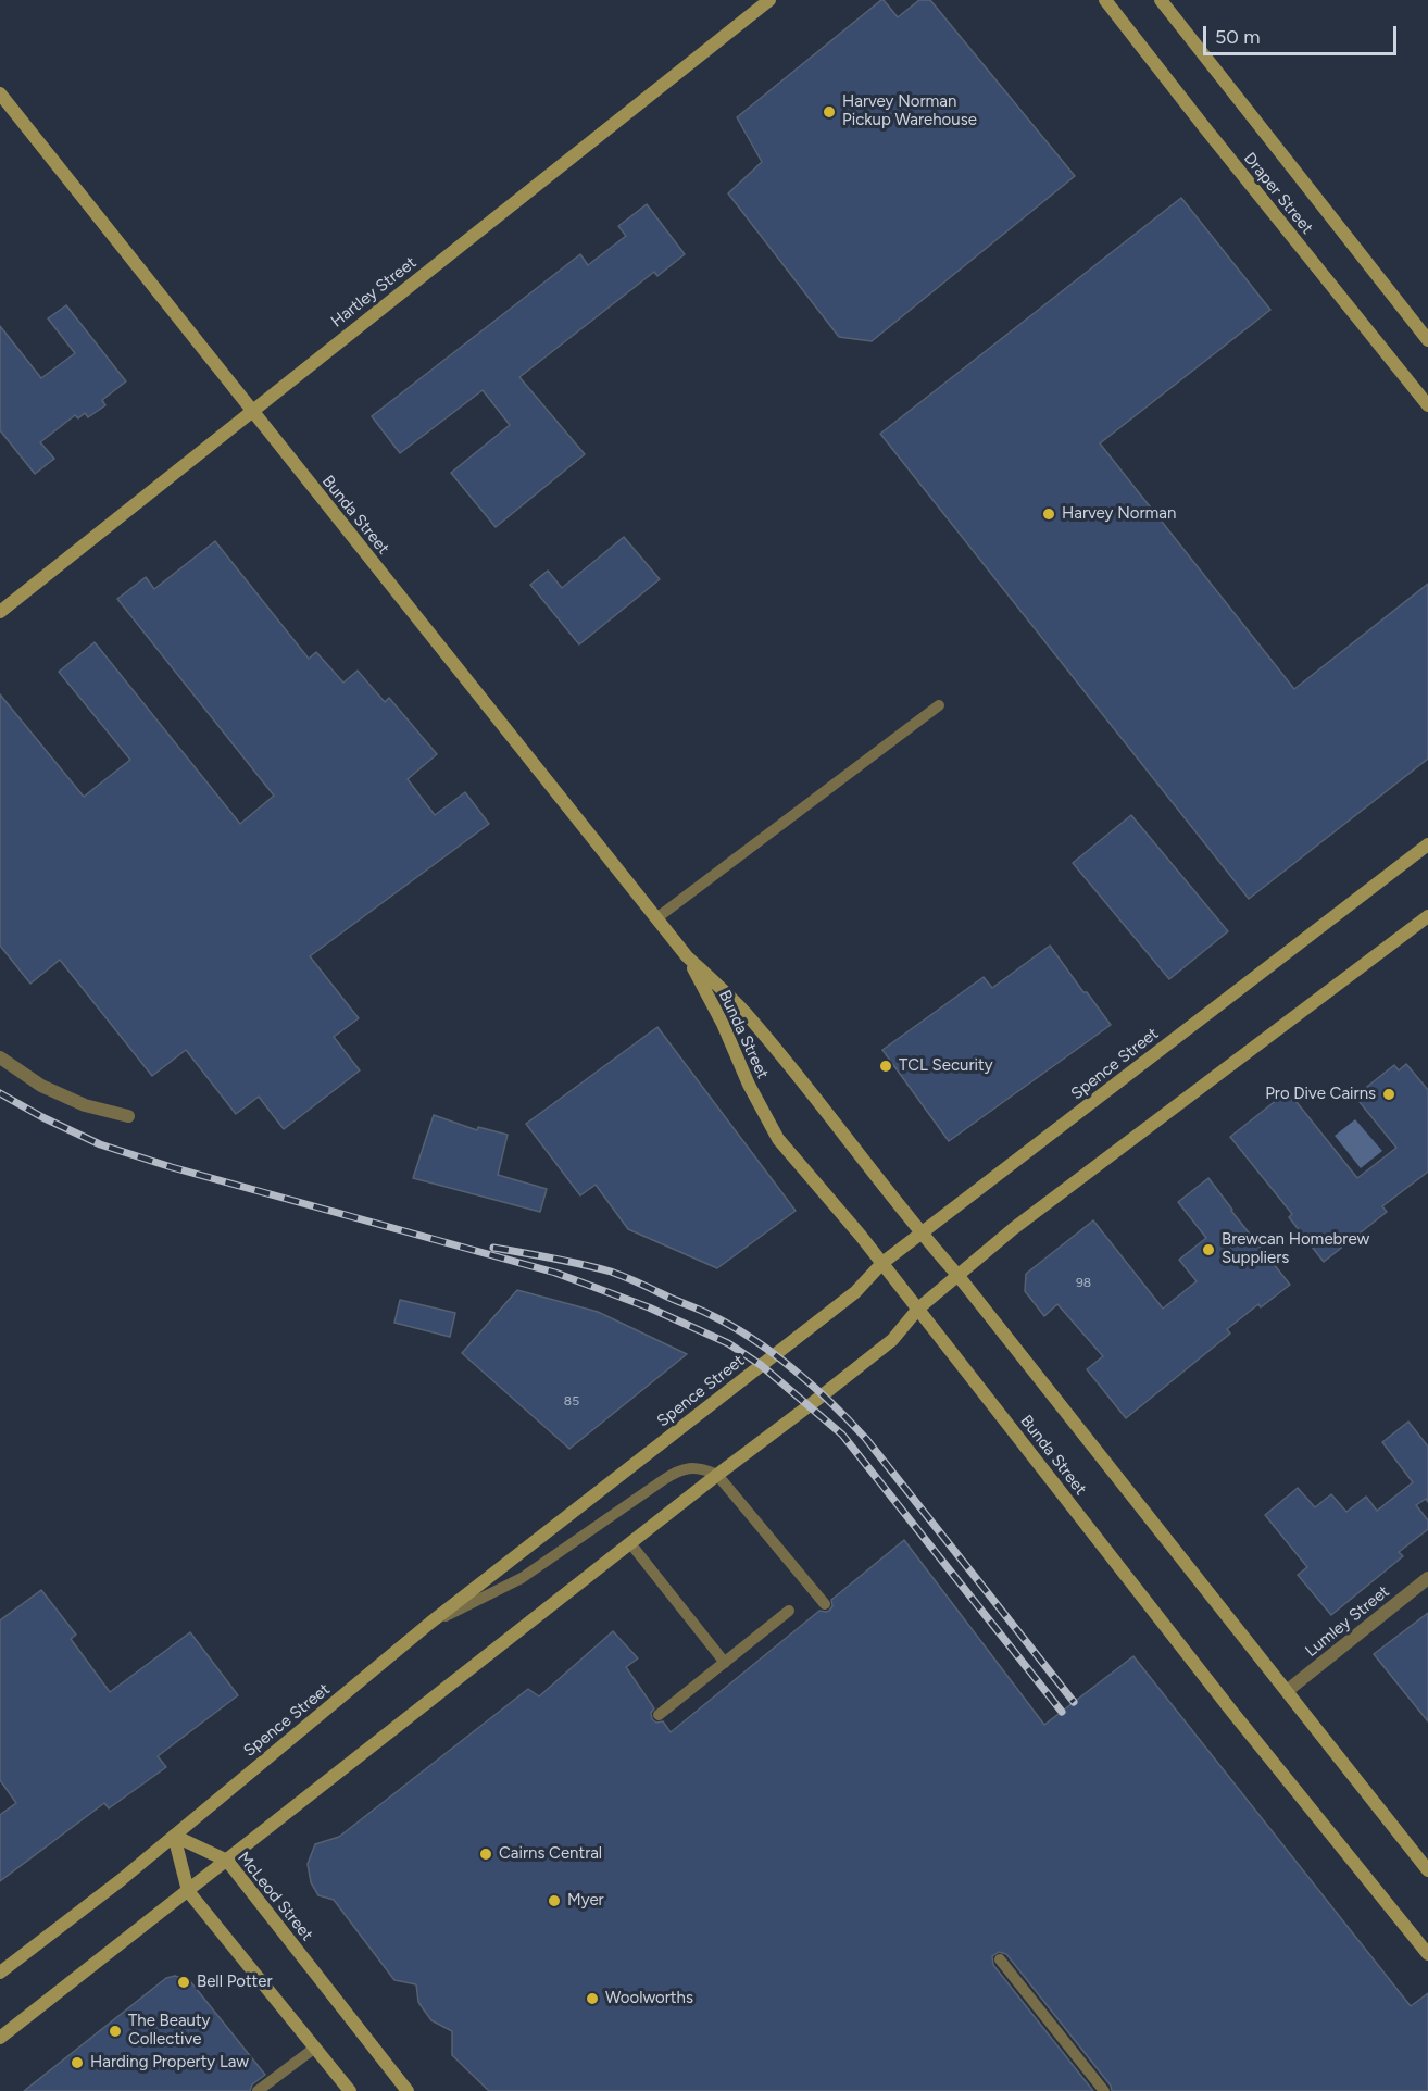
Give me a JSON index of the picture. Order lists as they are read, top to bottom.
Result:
{
  "streets": {
    "street": [
      "Draper Street",
      "Hartley Street",
      "Bunda Street",
      "Spence Street",
      "Lumley Street",
      "McLeod Street"
    ]
  },
  "crossings": [
    ["Hartley Street", "Bunda Street"],
    ["Bunda Street", "Spence Street"],
    ["Bunda Street", "Lumley Street"],
    ["Spence Street", "McLeod Street"]
  ],
  "places": [
    "Harvey Norman Pickup Warehouse",
    "Harvey Norman",
    "TCL Security",
    "Pro Dive Cairns",
    "Brewcan Homebrew Suppliers",
    "Cairns Central",
    "Myer",
    "Bell Potter",
    "Woolworths",
    "The Beauty Collective",
    "Harding Property Law"
  ],
  "house_numbers": ["98", "85"],
  "scale_bar": "50 m"
}
